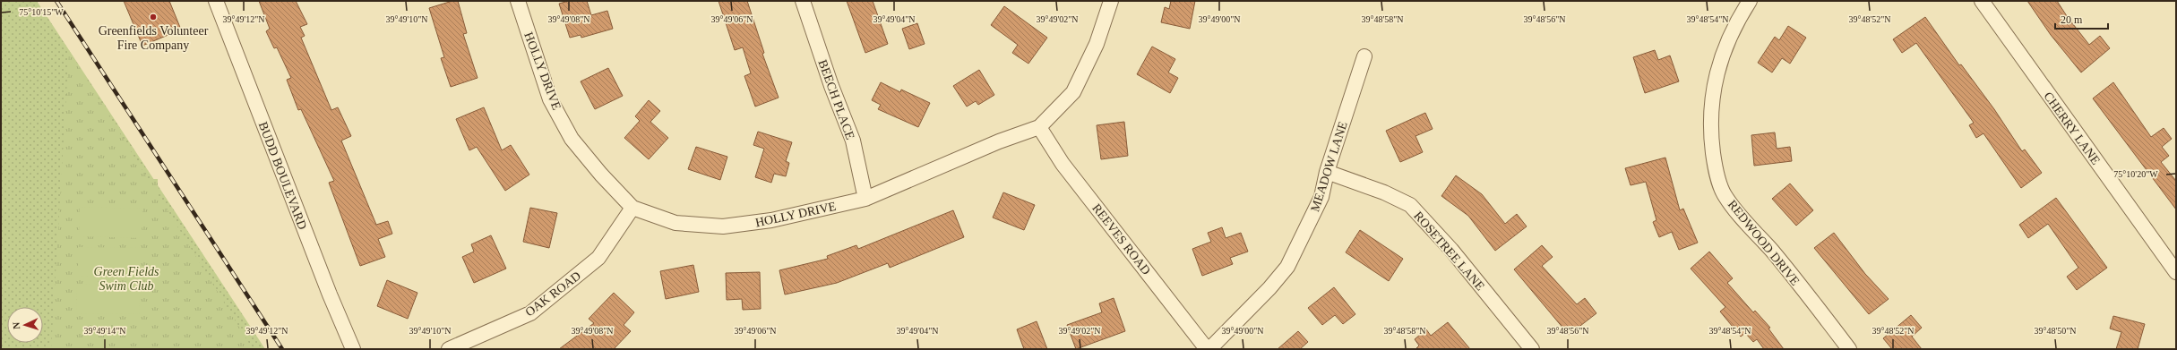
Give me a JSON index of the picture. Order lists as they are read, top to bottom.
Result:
{
  "streets": {
    "street": [
      "HOLLY DRIVE",
      "BEECH PLACE",
      "CHERRY LANE",
      "MEADOW LANE",
      "BUDD BOULEVARD",
      "REEVES ROAD",
      "REDWOOD DRIVE",
      "ROSETREE LANE",
      "OAK ROAD"
    ]
  },
  "crossings": [
    ["HOLLY DRIVE", "BEECH PLACE"],
    ["HOLLY DRIVE", "REEVES ROAD"],
    ["HOLLY DRIVE", "OAK ROAD"],
    ["MEADOW LANE", "REEVES ROAD"],
    ["MEADOW LANE", "ROSETREE LANE"]
  ],
  "parks": ["Green Fields Swim Club"],
  "places": ["Greenfields Volunteer Fire Company"],
  "scale_bar": "20 m",
  "north": "left",
  "coordinates": [
    "75°10'15\"W",
    "39°49'12\"N",
    "39°49'10\"N",
    "39°49'08\"N",
    "39°49'06\"N",
    "39°49'04\"N",
    "39°49'02\"N",
    "39°49'00\"N",
    "39°48'58\"N",
    "39°48'56\"N",
    "39°48'54\"N",
    "39°48'52\"N",
    "75°10'20\"W",
    "39°49'14\"N",
    "39°48'50\"N"
  ]
}
